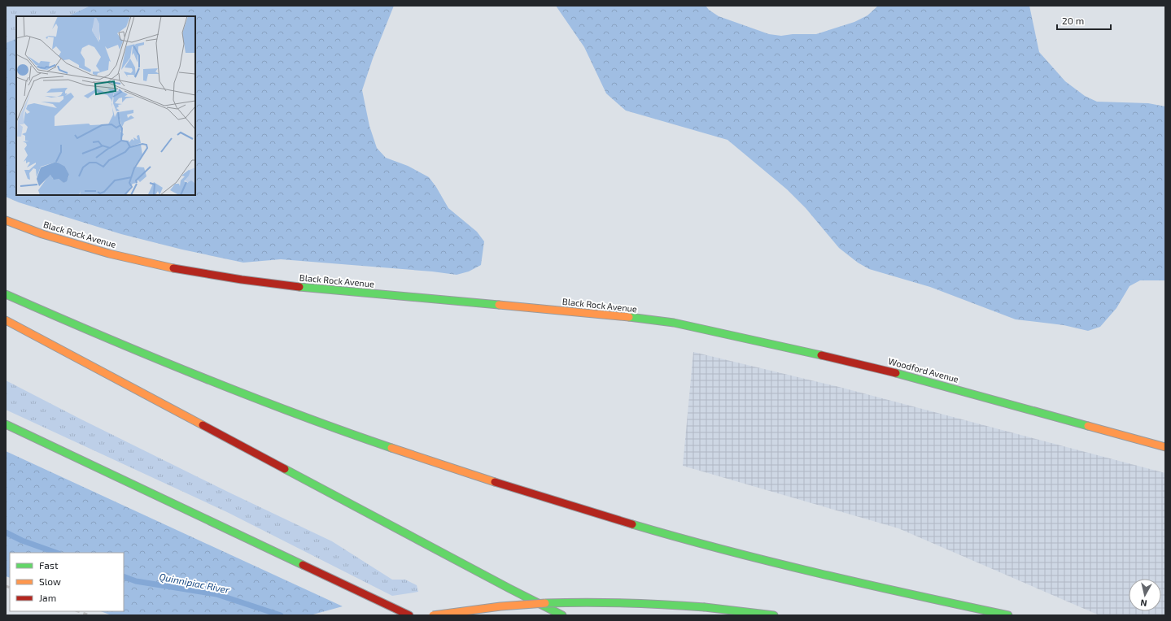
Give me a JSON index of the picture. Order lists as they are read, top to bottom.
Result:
{
  "streets": {
    "main road": ["Black Rock Avenue", "Woodford Avenue"]
  },
  "crossings": [
    ["Black Rock Avenue", "Woodford Avenue"]
  ],
  "water": ["Quinnipiac River"],
  "legend": ["Fast", "Slow", "Jam"],
  "scale_bar": "20 m",
  "north": "bottom"
}
